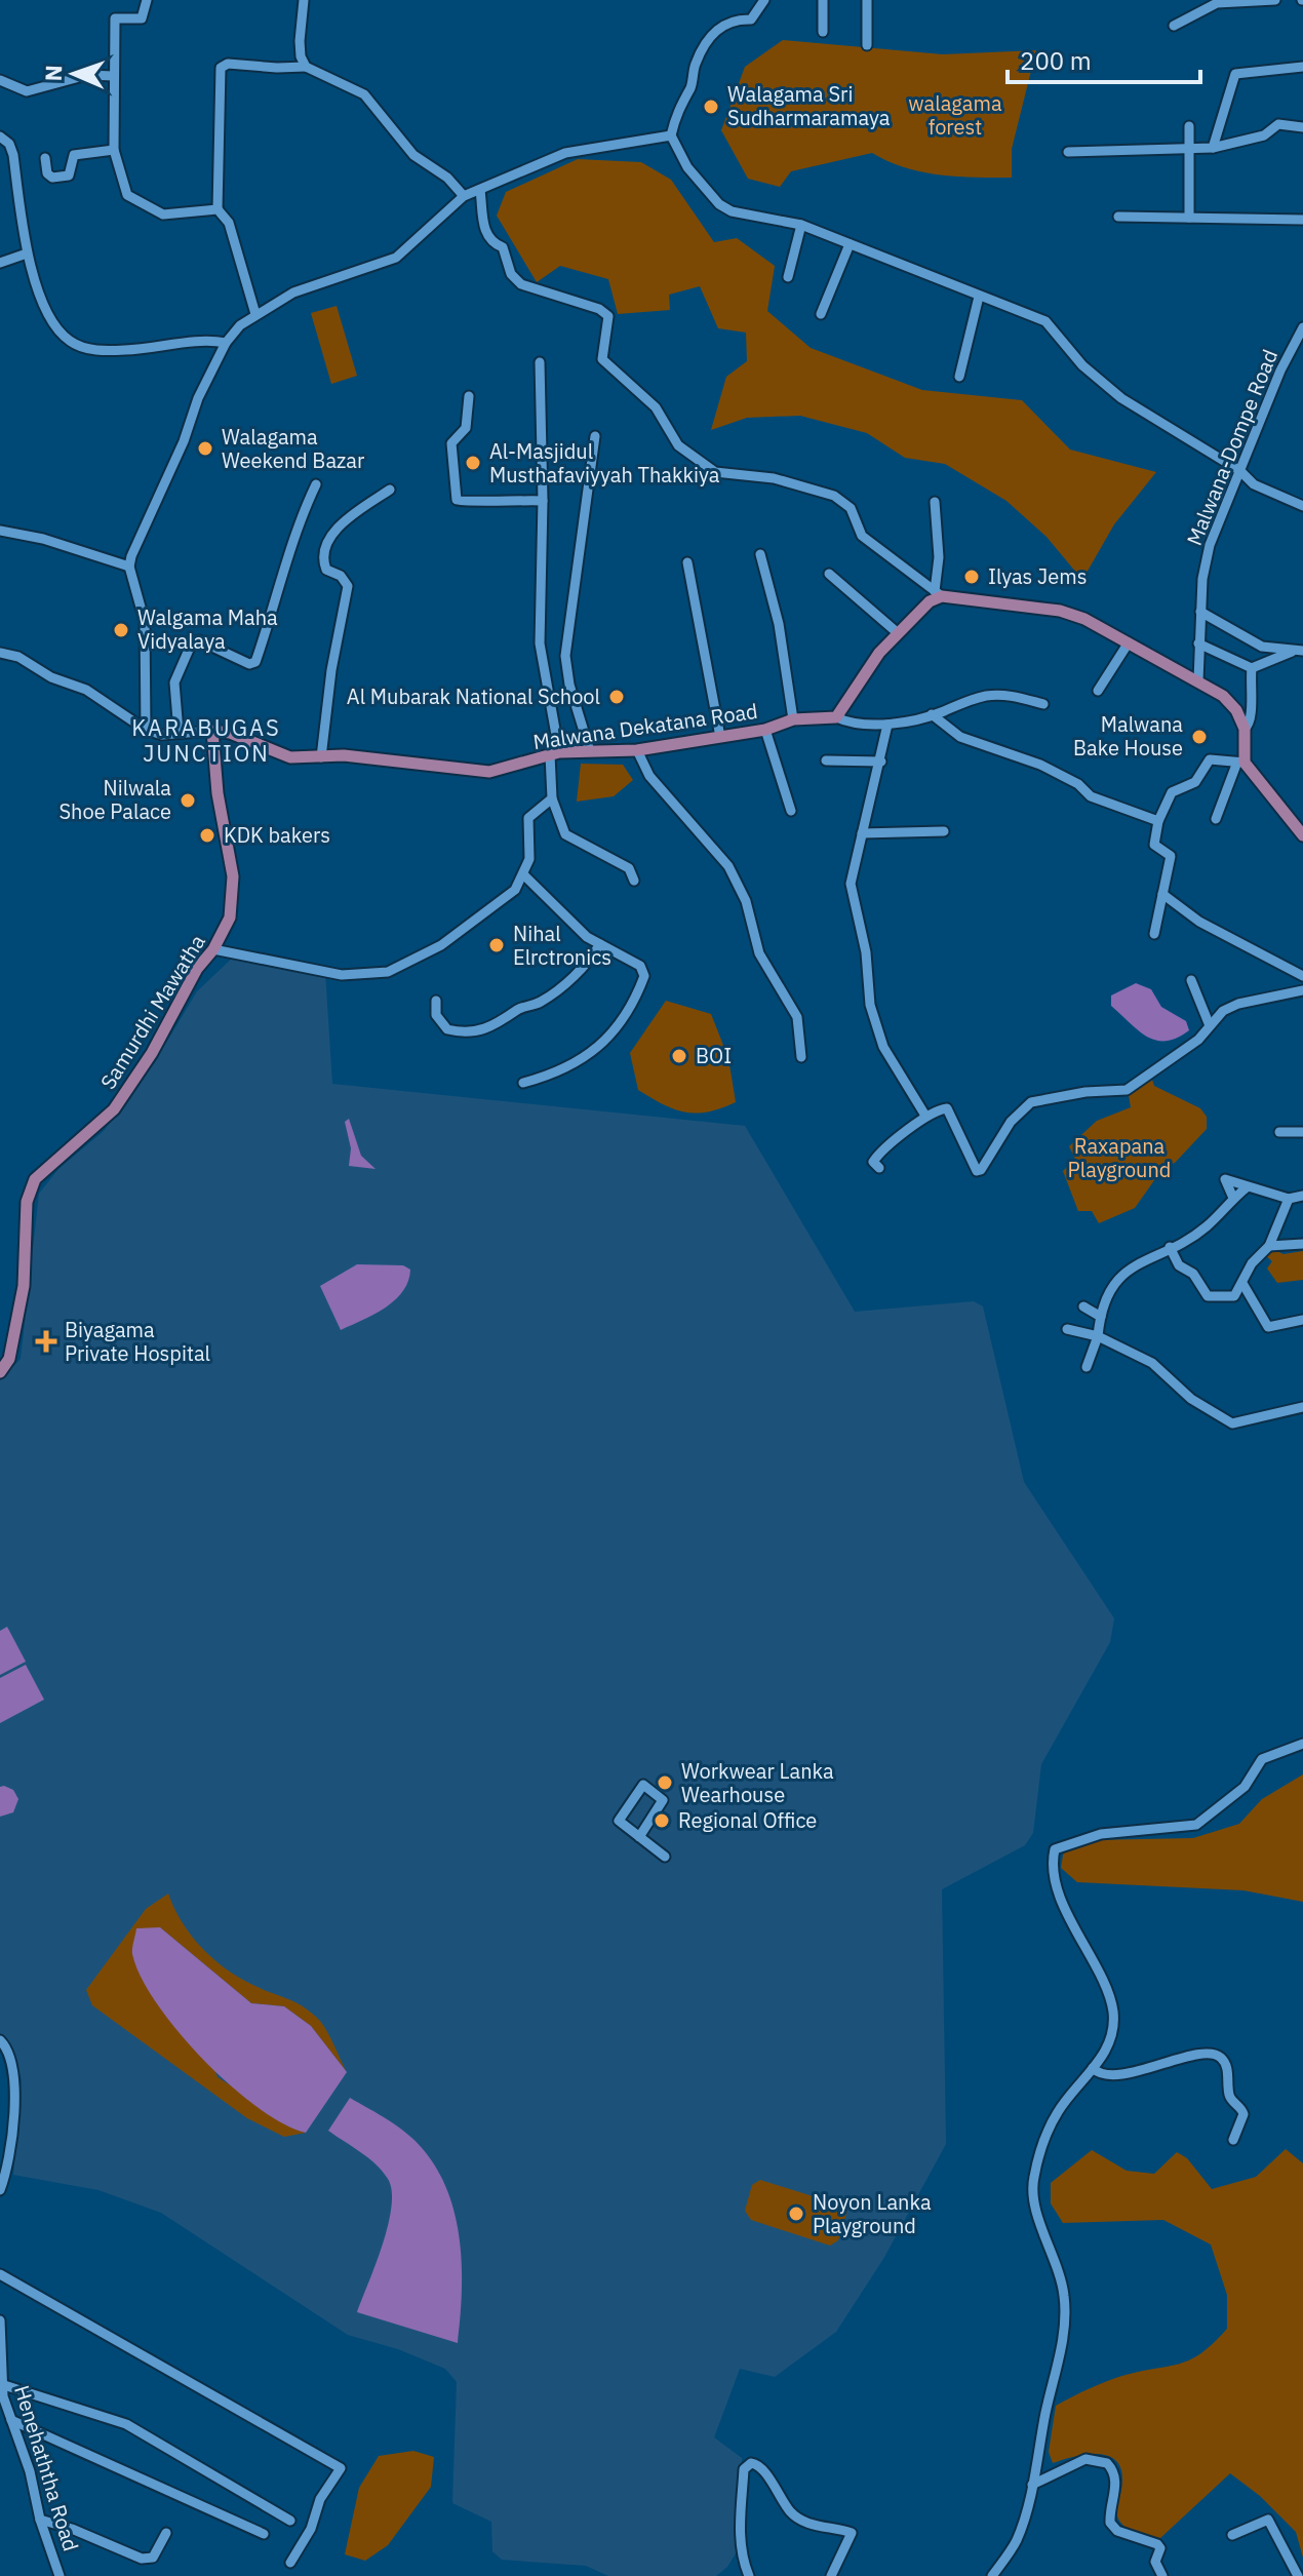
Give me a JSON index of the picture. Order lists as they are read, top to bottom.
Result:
{
  "streets": {
    "main road": ["Malwana Dekatana Road", "Samurdhi Mawatha"],
    "street": ["Malwana-Dompe Road", "Henehaththa Road"]
  },
  "crossings": [
    ["Malwana Dekatana Road", "Samurdhi Mawatha"]
  ],
  "districts": ["KARABUGAS JUNCTION"],
  "parks": ["walagama forest", "Raxapana Playground"],
  "places": {
    "other": [
      "Walagama Sri Sudharmaramaya",
      "Walagama Weekend Bazar",
      "Al-Masjidul Musthafaviyyah Thakkiya",
      "Ilyas Jems",
      "Walgama Maha Vidyalaya",
      "Al Mubarak National School",
      "Malwana Bake House",
      "Nilwala Shoe Palace",
      "KDK bakers",
      "Nihal Elrctronics",
      "BOI",
      "Workwear Lanka Wearhouse",
      "Regional Office",
      "Noyon Lanka Playground"
    ],
    "health": ["Biyagama Private Hospital"]
  },
  "scale_bar": "200 m",
  "north": "left"
}
